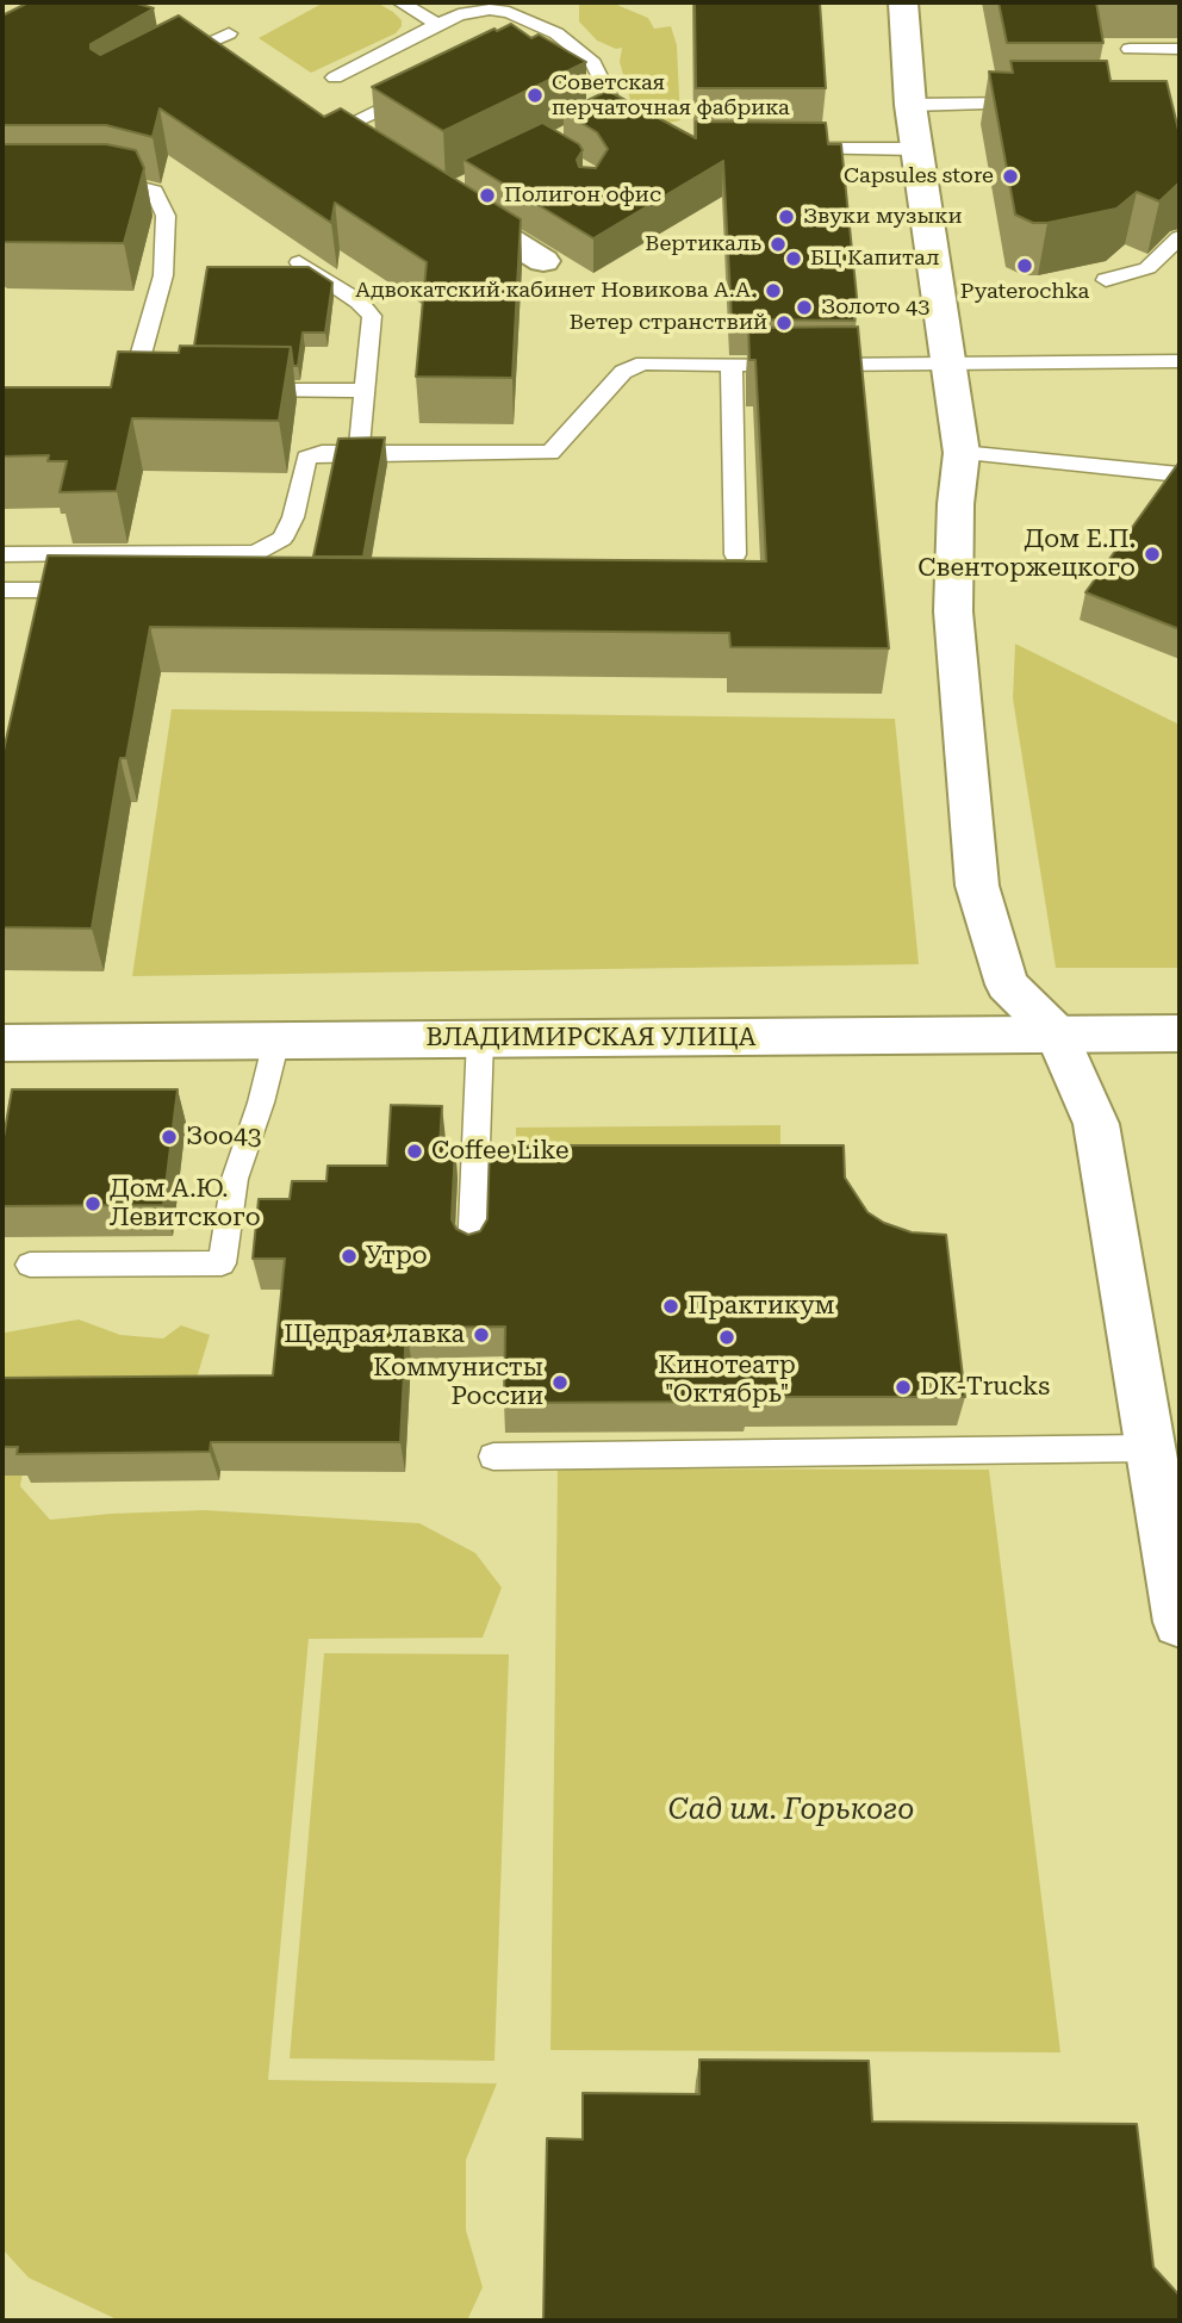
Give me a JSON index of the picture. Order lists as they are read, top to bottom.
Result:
{
  "streets": {
    "street": ["ВЛАДИМИРСКАЯ УЛИЦА"]
  },
  "parks": ["Сад им. Горького"],
  "places": [
    "Советская перчаточная фабрика",
    "Capsules store",
    "Полигон офис",
    "Звуки музыки",
    "Вертикаль",
    "БЦ Капитал",
    "Pyaterochka",
    "Адвокатский кабинет Новикова А.А.",
    "Золото 43",
    "Ветер странствий",
    "Дом Е.П. Свенторжецкого",
    "Зоо43",
    "Coffee Like",
    "Дом А.Ю. Левитского",
    "Утро",
    "Практикум",
    "Щедрая лавка",
    "Кинотеатр \"Октябрь\"",
    "Коммунисты России",
    "DK-Trucks"
  ]
}
